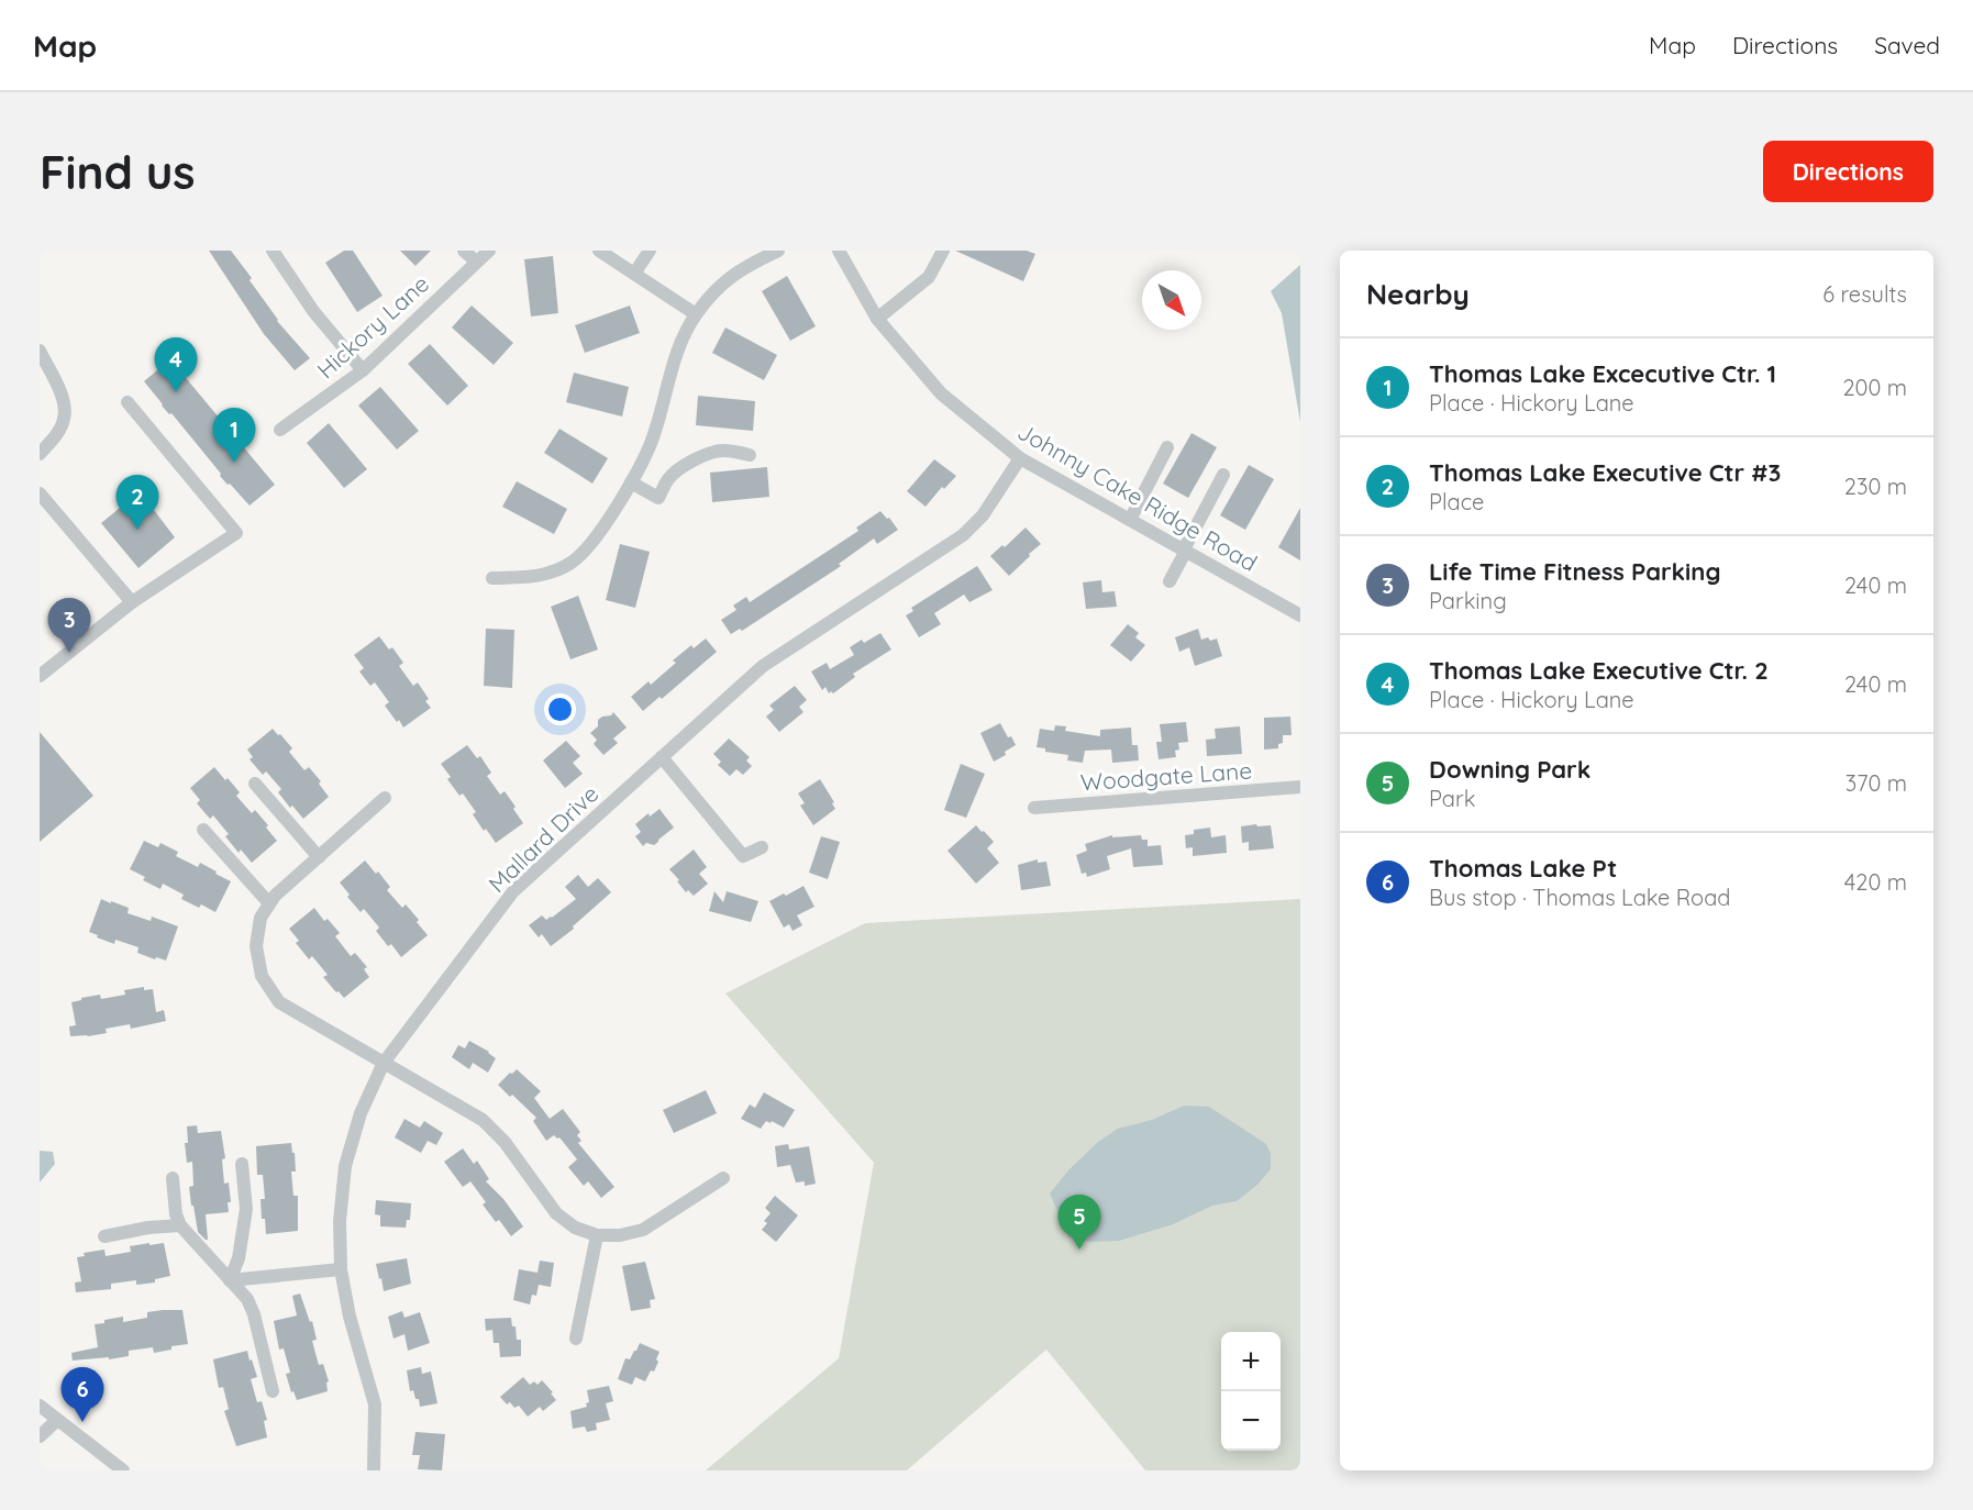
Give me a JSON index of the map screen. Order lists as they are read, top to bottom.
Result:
{
  "streets": {
    "street": [
      "Hickory Lane",
      "Johnny Cake Ridge Road",
      "Woodgate Lane",
      "Mallard Drive"
    ]
  },
  "crossings": [
    ["Johnny Cake Ridge Road", "Mallard Drive"]
  ],
  "north": "bottom right",
  "page": {
    "header": "Map",
    "nav": ["Map", "Directions", "Saved"],
    "buttons": "Directions",
    "title": "Find us",
    "heading": ["Nearby", "6 results"],
    "list": [
      {
        "mark": "1",
        "name": "Thomas Lake Excecutive Ctr. 1",
        "note": "Place · Hickory Lane",
        "value": "200 m"
      },
      {
        "mark": "2",
        "name": "Thomas Lake Executive Ctr #3",
        "note": "Place",
        "value": "230 m"
      },
      {
        "mark": "3",
        "name": "Life Time Fitness Parking",
        "note": "Parking",
        "value": "240 m"
      },
      {
        "mark": "4",
        "name": "Thomas Lake Executive Ctr. 2",
        "note": "Place · Hickory Lane",
        "value": "240 m"
      },
      {
        "mark": "5",
        "name": "Downing Park",
        "note": "Park",
        "value": "370 m"
      },
      {
        "mark": "6",
        "name": "Thomas Lake Pt",
        "note": "Bus stop · Thomas Lake Road",
        "value": "420 m"
      }
    ],
    "pins": [
      "4",
      "1",
      "2",
      "3",
      "5",
      "6"
    ],
    "map_buttons": ["+", "−"]
  }
}
